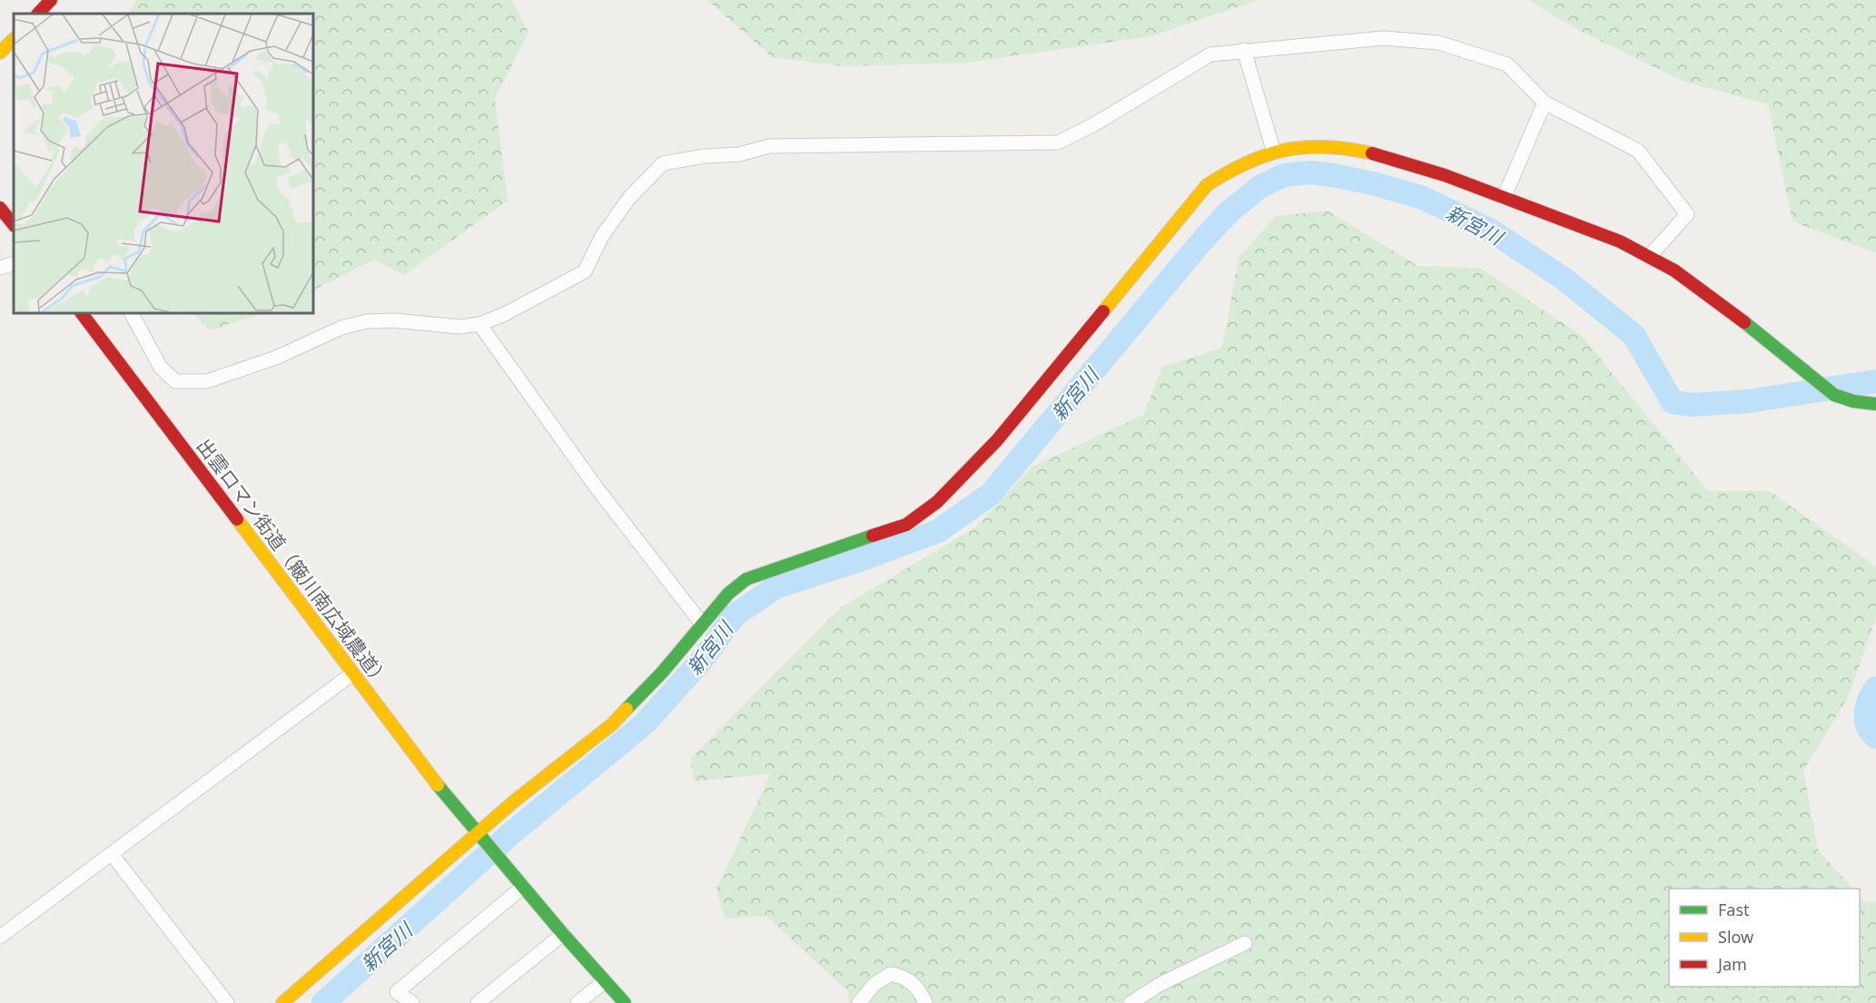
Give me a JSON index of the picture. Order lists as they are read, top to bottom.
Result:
{
  "streets": {
    "street": ["出雲ロマン街道（簸川南広域農道）"]
  },
  "water": ["新宮川"],
  "legend": ["Fast", "Slow", "Jam"]
}
